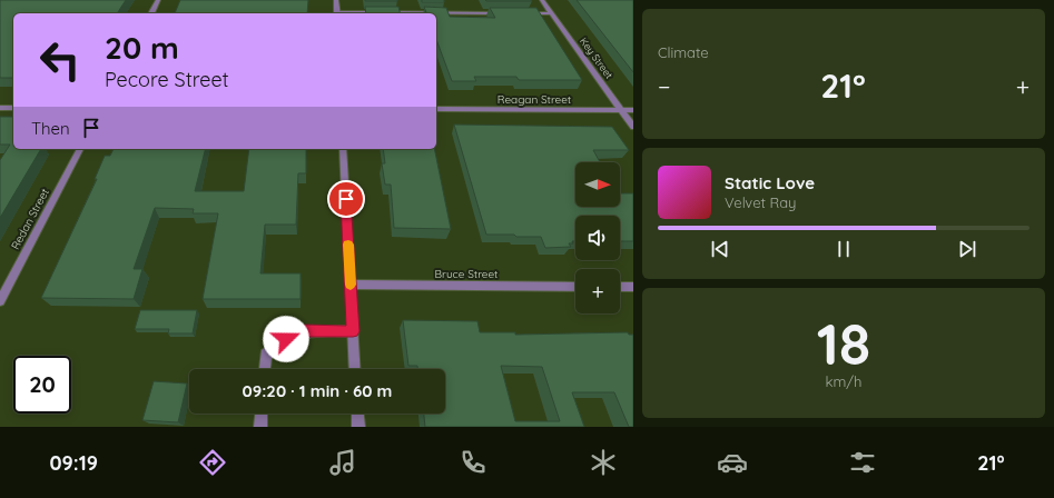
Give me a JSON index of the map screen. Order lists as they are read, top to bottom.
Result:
{
  "streets": {
    "street": [
      "Key Street",
      "Reagan Street",
      "Redan Street",
      "Bruce Street"
    ]
  },
  "crossings": [
    ["Key Street", "Reagan Street"]
  ],
  "north": "right",
  "page": {
    "tile": [
      "Climate",
      ["18", "km/h"]
    ],
    "turn": ["20 m", "Pecore Street"],
    "heat": ["−", "21°", "+"],
    "then": "Then",
    "map_buttons": "+",
    "song": ["Static Love", "Velvet Ray"],
    "limit": "20",
    "trip": "09:20 · 1 min · 60 m",
    "tabs": ["09:19", "21°"]
  }
}
